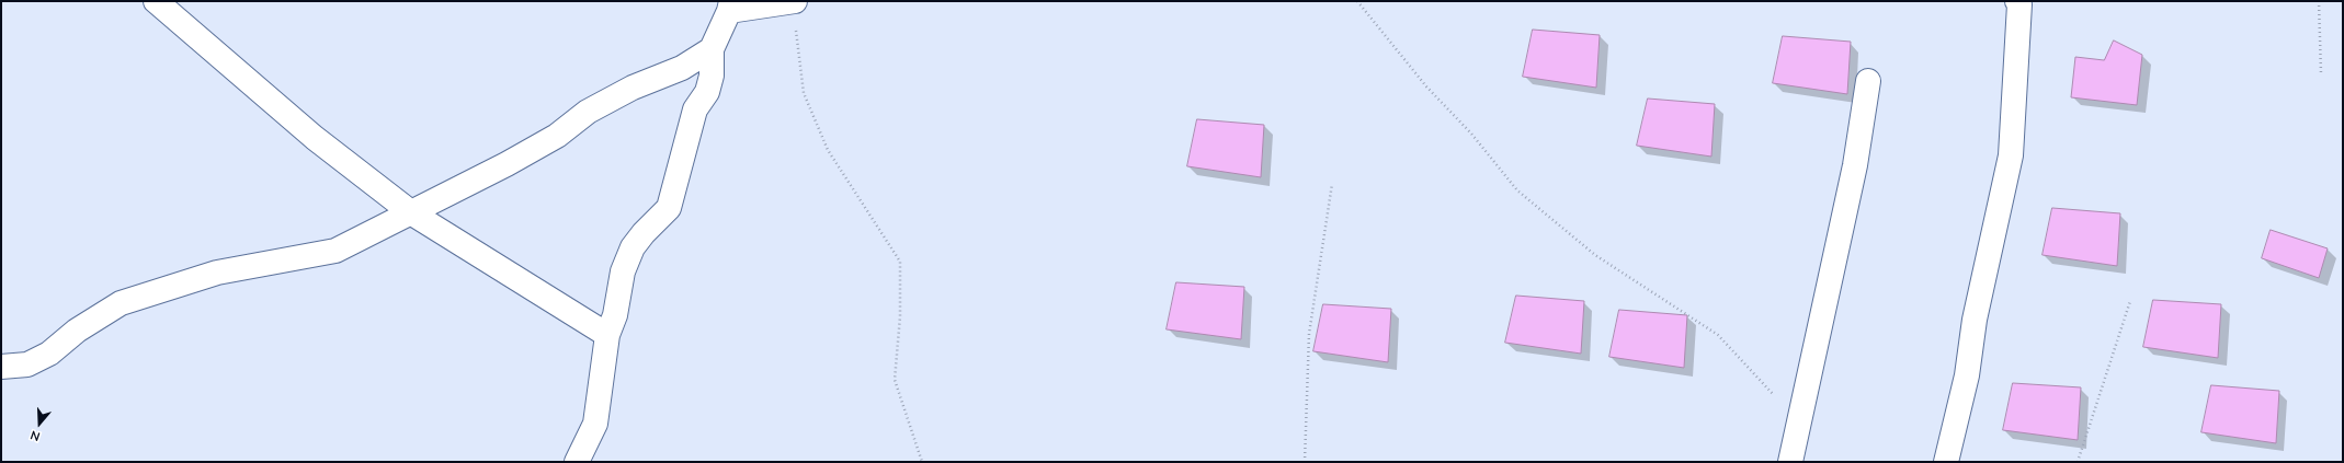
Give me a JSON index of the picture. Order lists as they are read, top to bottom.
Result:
{
  "north": "bottom"
}
